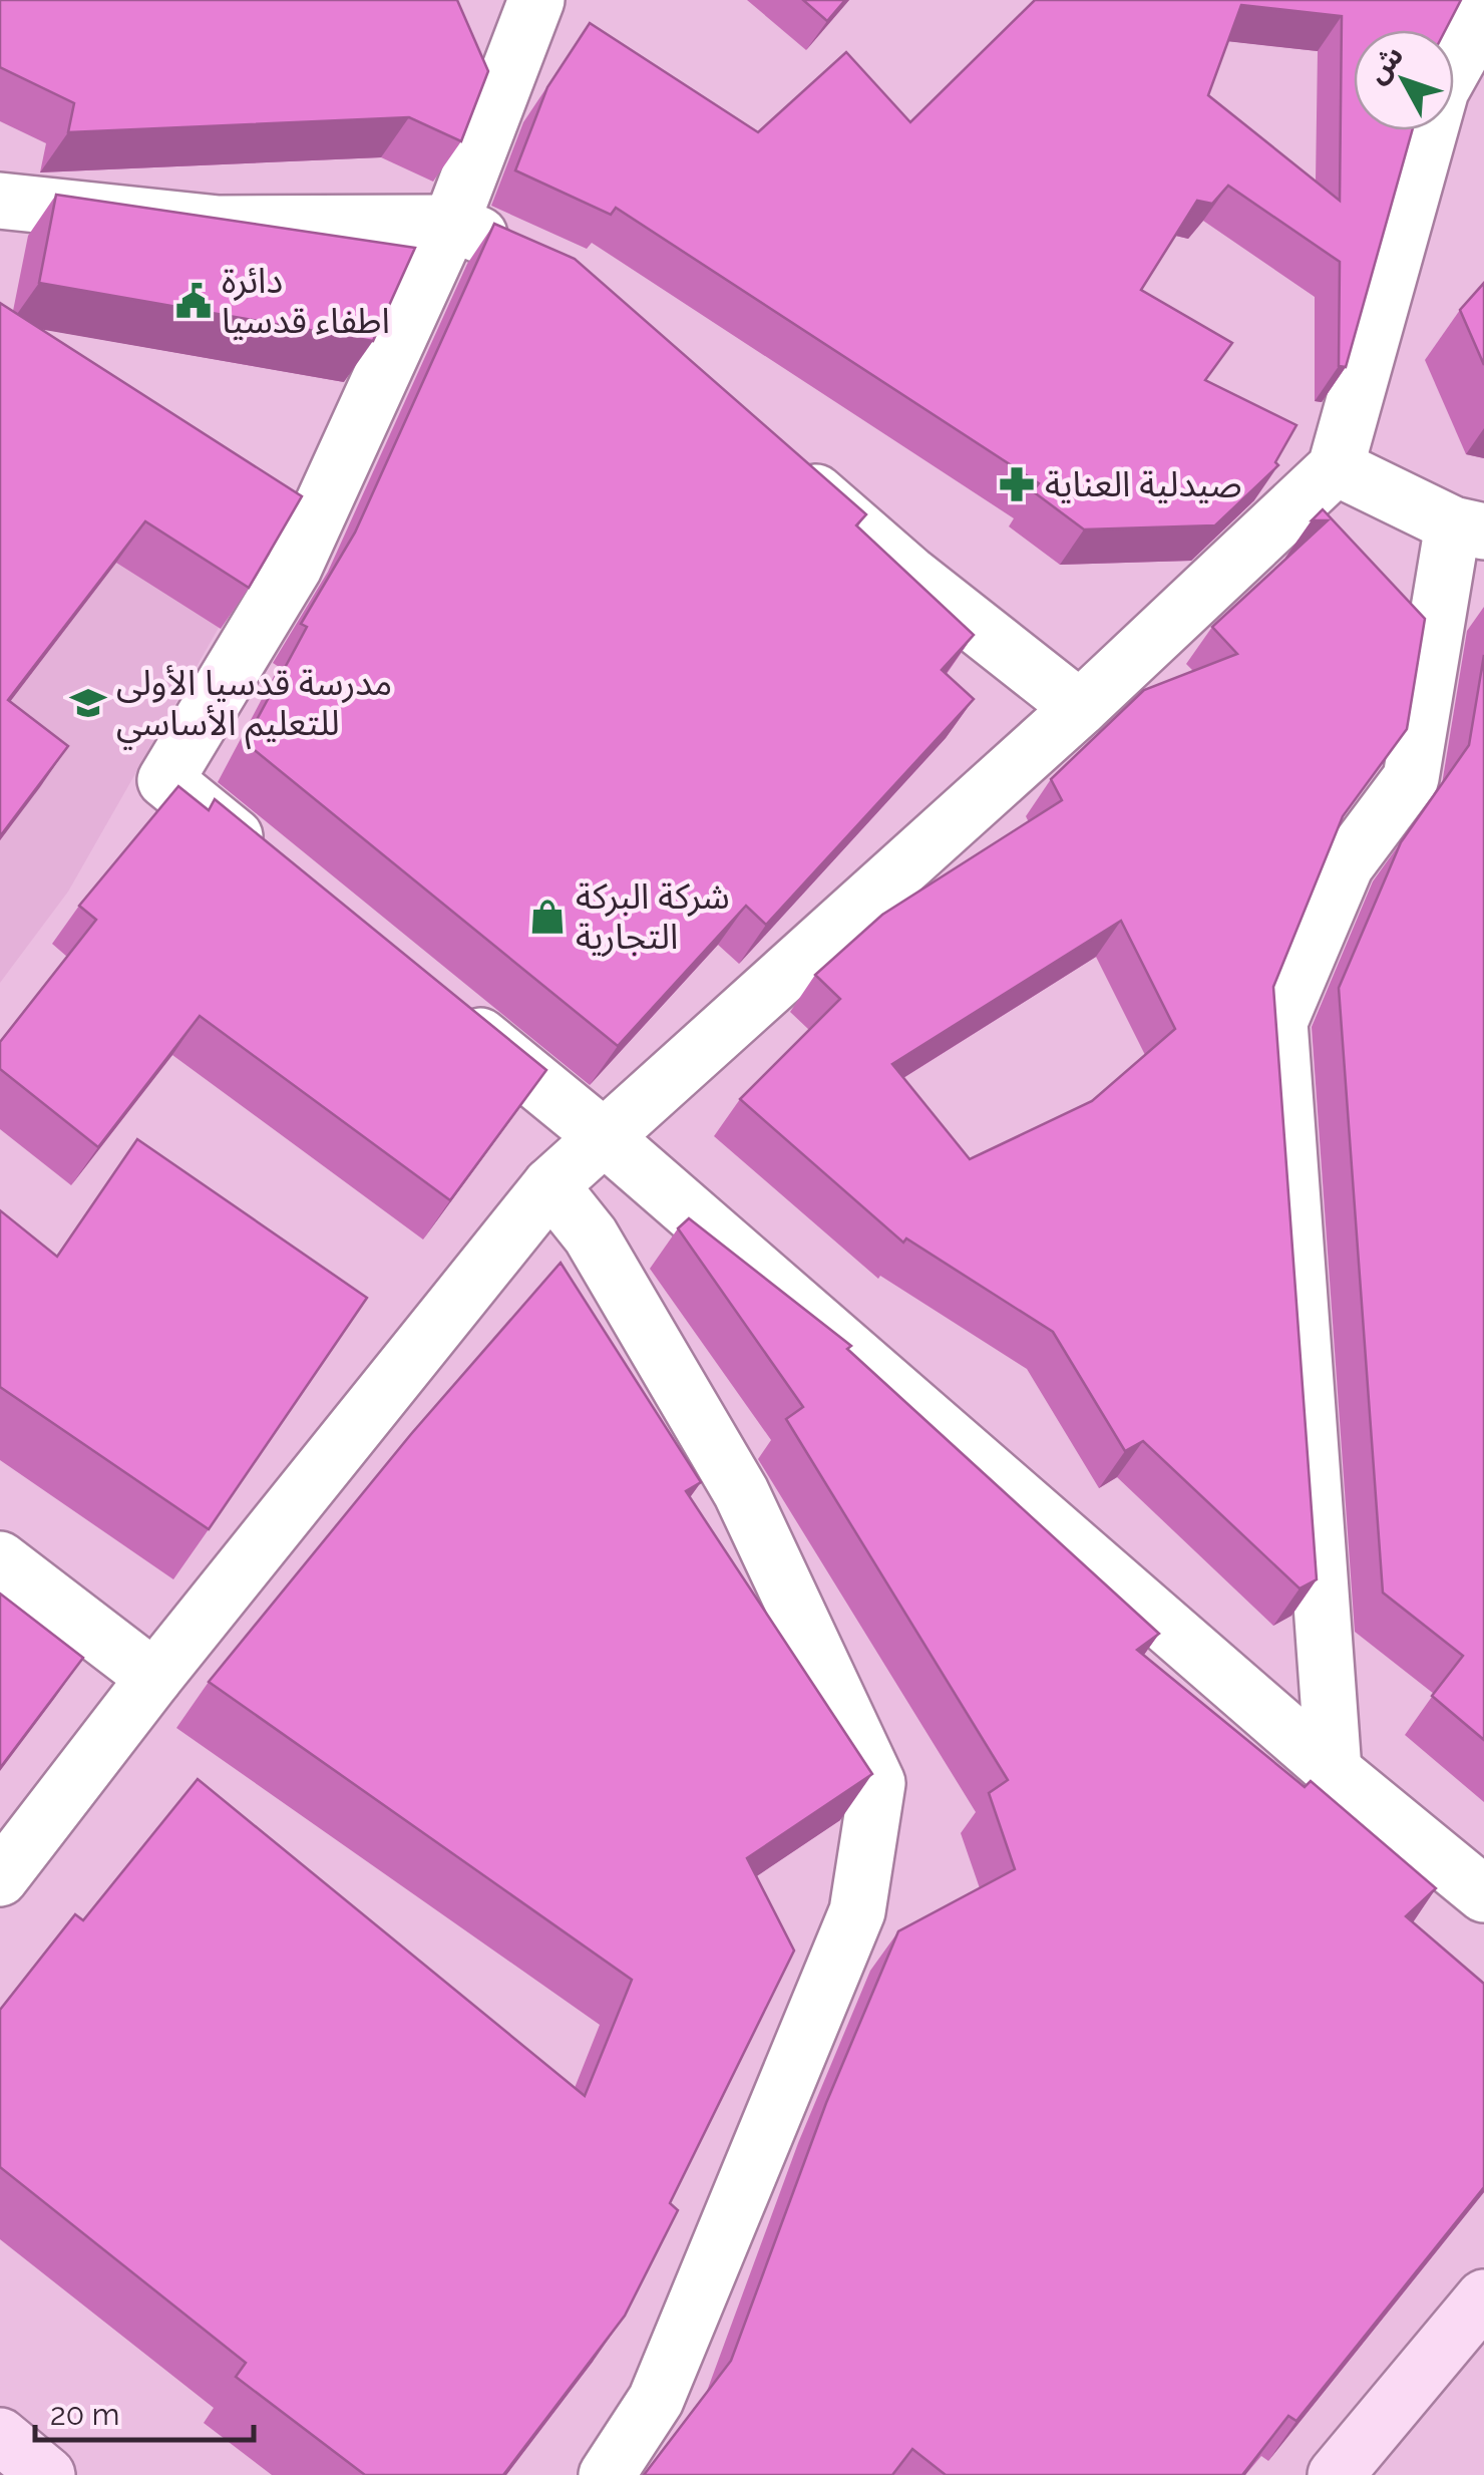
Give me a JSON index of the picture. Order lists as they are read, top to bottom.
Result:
{
  "places": {
    "public building": ["دائرة اطفاء قدسيا"],
    "pharmacy": ["صيدلية العناية"],
    "school or university": ["مدرسة قدسيا الأولى للتعليم الأساسي"],
    "shop": ["شركة البركة التجارية"]
  },
  "scale_bar": "20 m",
  "north": "top left"
}
